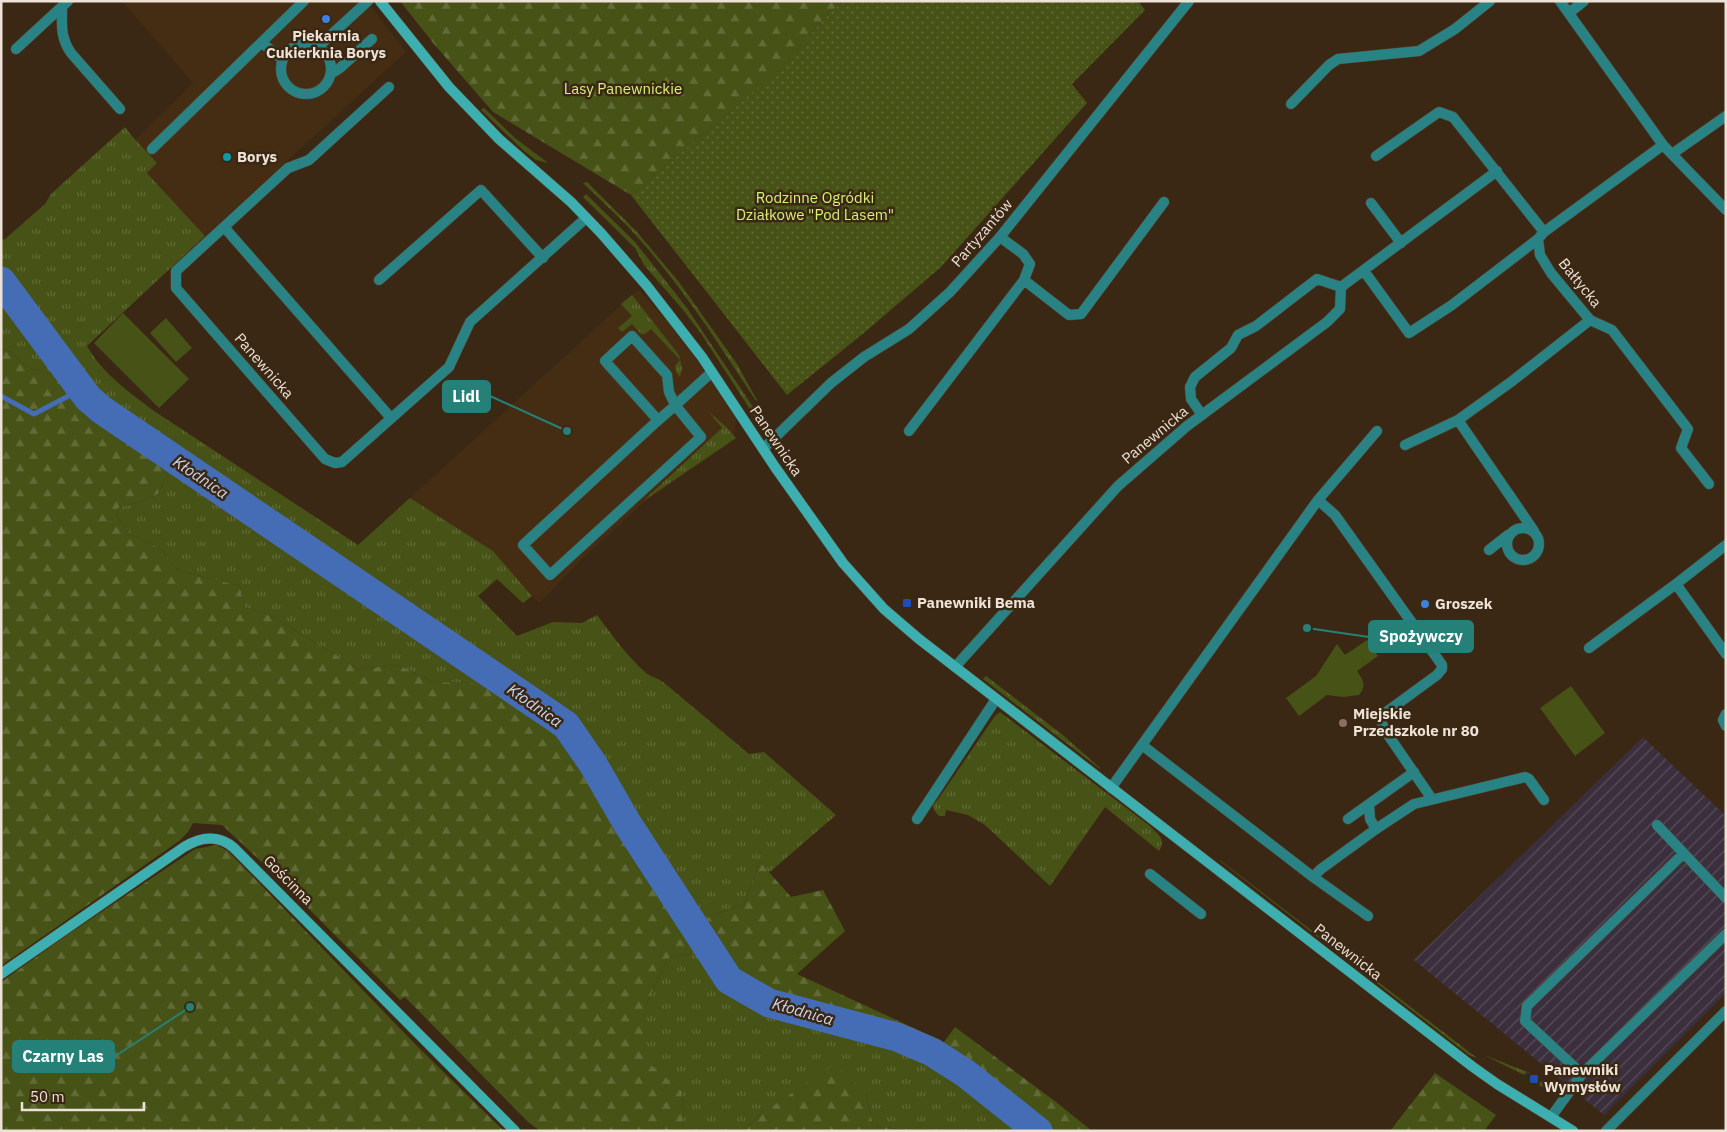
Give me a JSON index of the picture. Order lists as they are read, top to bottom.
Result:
{
  "streets": {
    "street": [
      "Partyzantów",
      "Bałtycka",
      "Panewnicka",
      "Gościnna"
    ]
  },
  "crossings": [
    ["Partyzantów", "Panewnicka"]
  ],
  "water": ["Kłodnica"],
  "parks": ["Lasy Panewnickie", "Rodzinne Ogródki Działkowe \"Pod Lasem\""],
  "places": {
    "other": [
      "Piekarnia Cukierknia Borys",
      "Borys",
      "Lidl",
      "Groszek",
      "Spożywczy",
      "Miejskie Przedszkole nr 80",
      "Czarny Las"
    ],
    "transit": ["Panewniki Bema", "Panewniki Wymysłów"]
  },
  "scale_bar": "50 m"
}
